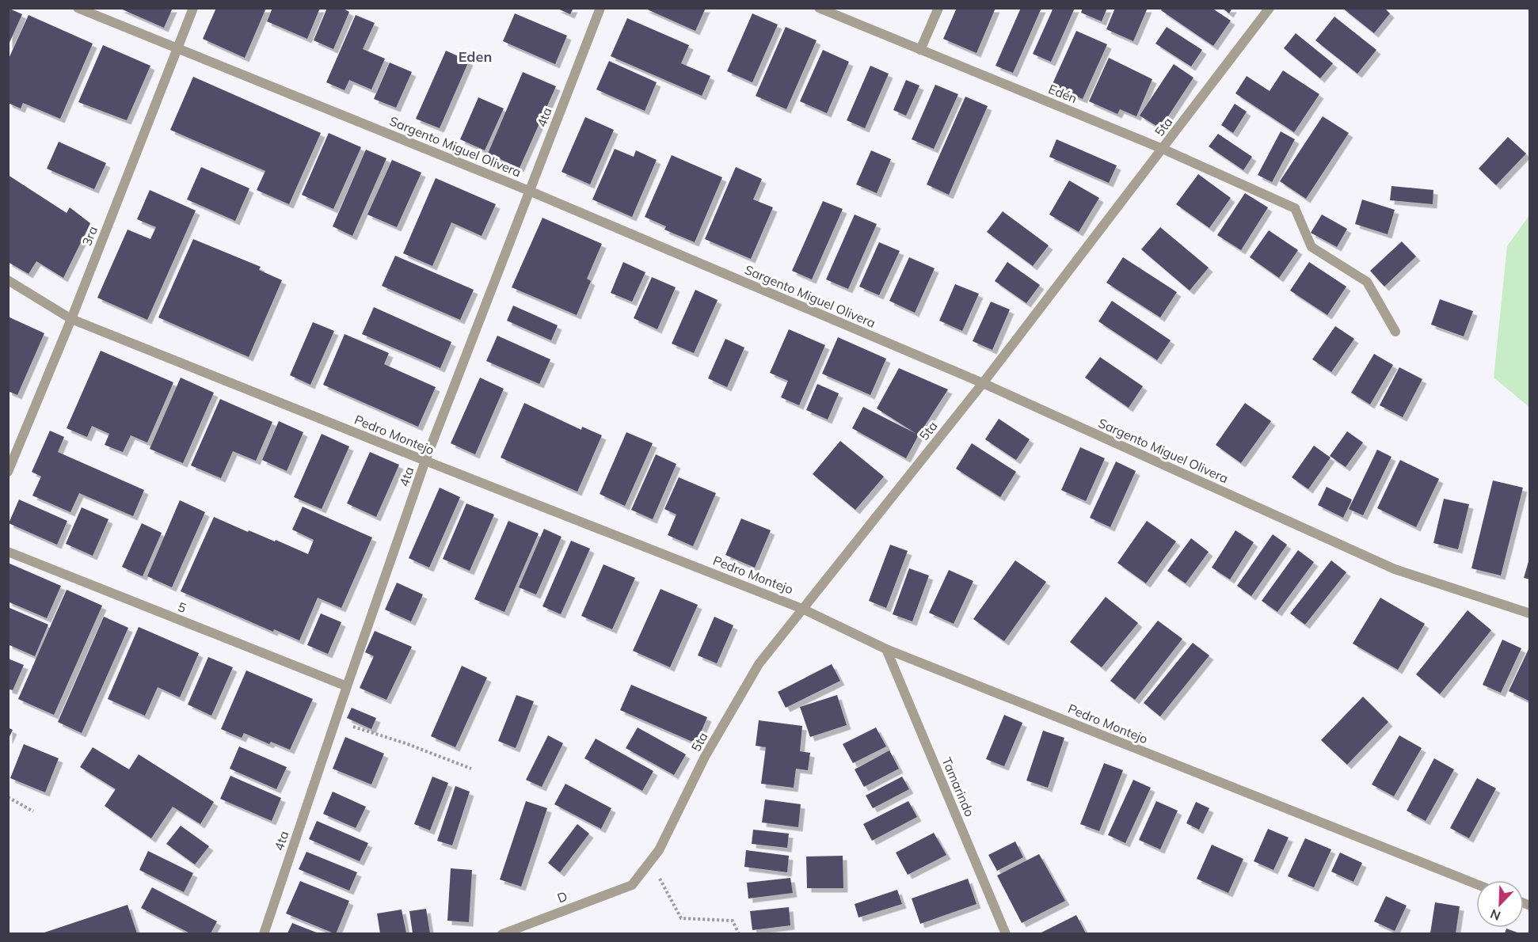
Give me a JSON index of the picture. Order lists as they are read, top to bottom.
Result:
{
  "streets": {
    "street": [
      "Edén",
      "4ta",
      "5ta",
      "Sargento Miguel Olivera",
      "3ra",
      "Pedro Montejo",
      "5",
      "Tamarindo",
      "D"
    ]
  },
  "crossings": [
    ["Edén", "5ta"],
    ["4ta", "Sargento Miguel Olivera"],
    ["4ta", "Pedro Montejo"],
    ["4ta", "5"],
    ["5ta", "Sargento Miguel Olivera"],
    ["5ta", "Pedro Montejo"],
    ["5ta", "D"],
    ["Sargento Miguel Olivera", "3ra"],
    ["3ra", "Pedro Montejo"],
    ["Pedro Montejo", "Tamarindo"]
  ],
  "districts": ["Eden"],
  "north": "bottom left"
}
